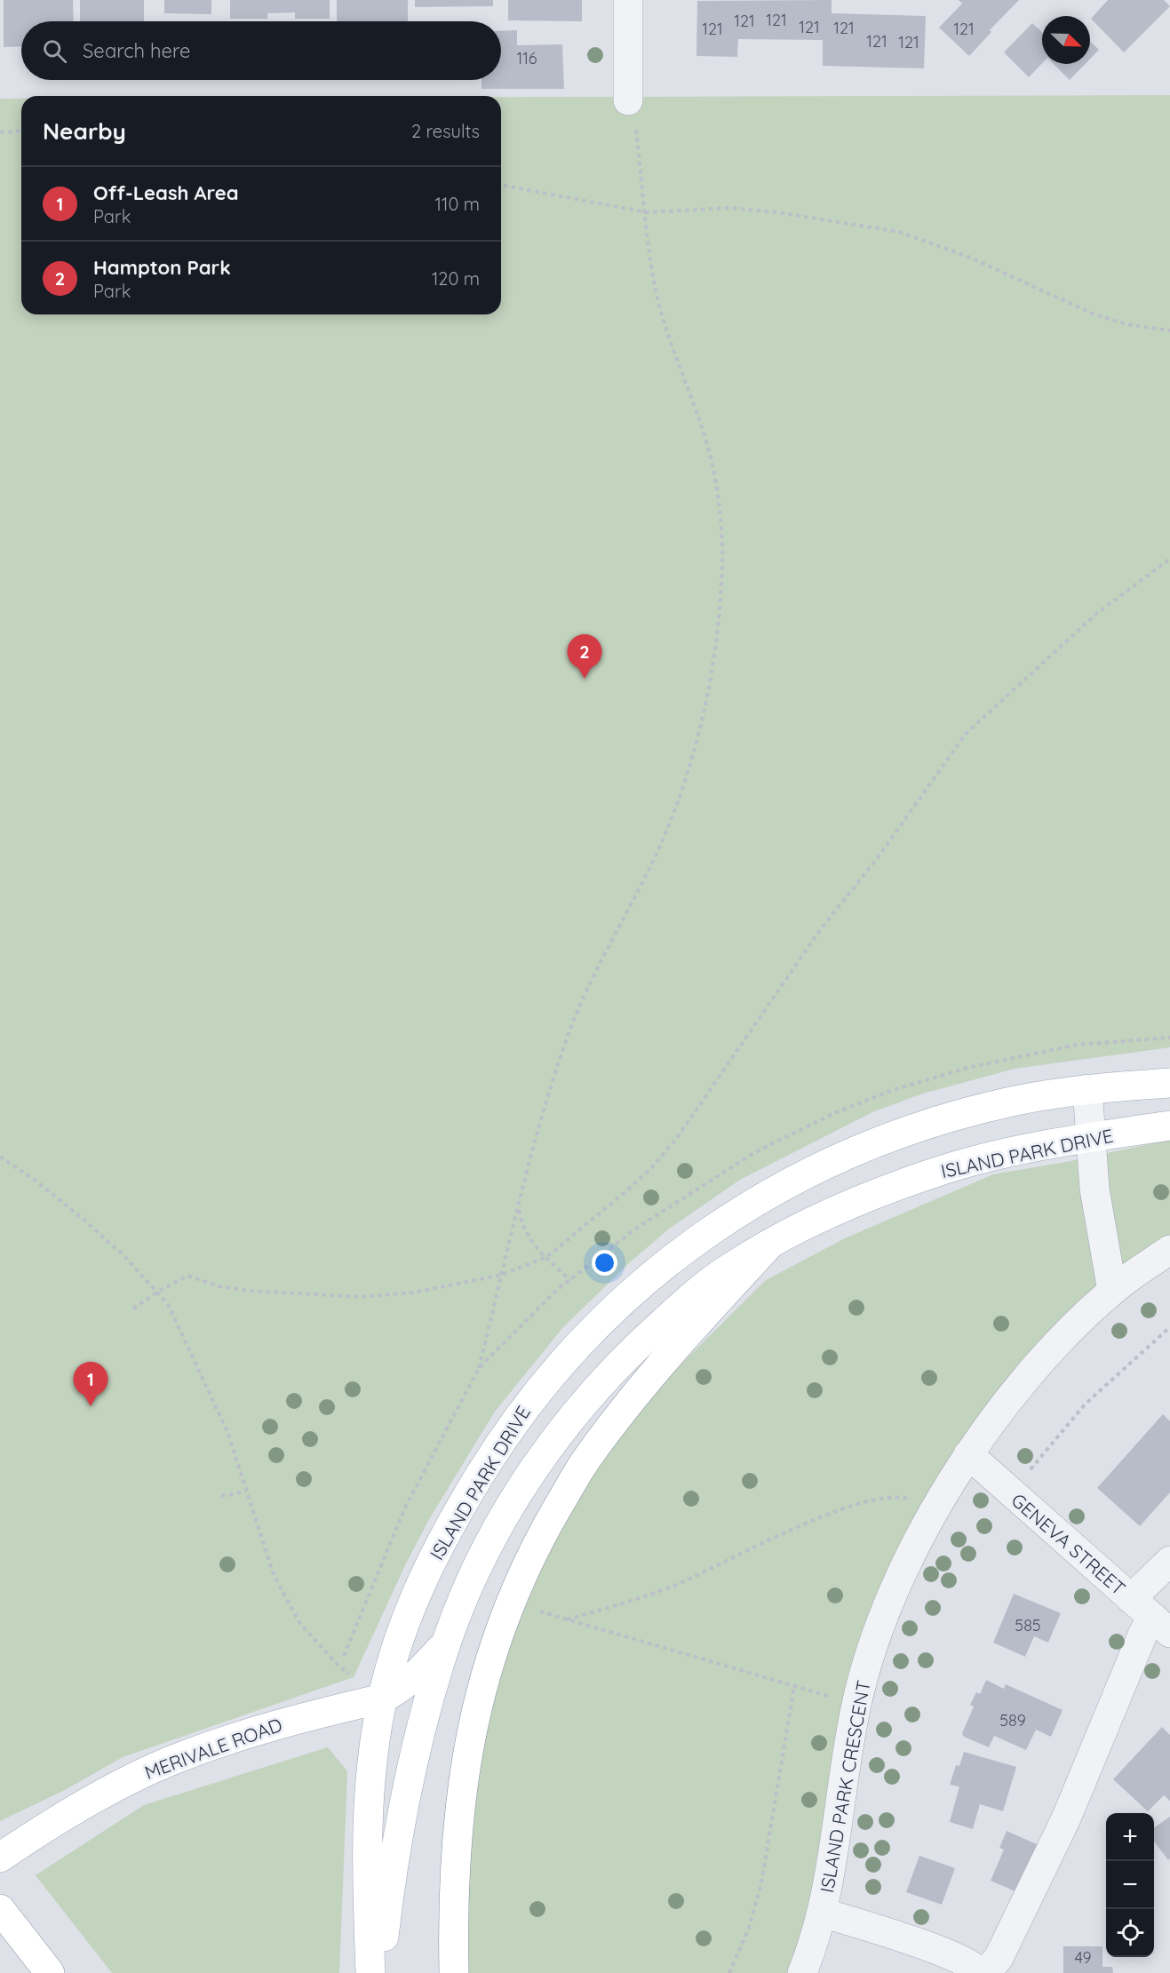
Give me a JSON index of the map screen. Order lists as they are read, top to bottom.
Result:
{
  "streets": {
    "main road": ["ISLAND PARK DRIVE", "MERIVALE ROAD"],
    "street": ["GENEVA STREET", "ISLAND PARK CRESCENT"]
  },
  "crossings": [
    ["ISLAND PARK DRIVE", "MERIVALE ROAD"],
    ["GENEVA STREET", "ISLAND PARK CRESCENT"]
  ],
  "house_numbers": [
    "121",
    "121",
    "121",
    "121",
    "121",
    "121",
    "121",
    "121",
    "116",
    "585",
    "589",
    "49"
  ],
  "north": "bottom right",
  "page": {
    "search": "Search here",
    "heading": ["Nearby", "2 results"],
    "list": [
      {
        "mark": "1",
        "name": "Off-Leash Area",
        "note": "Park",
        "value": "110 m"
      },
      {
        "mark": "2",
        "name": "Hampton Park",
        "note": "Park",
        "value": "120 m"
      }
    ],
    "pins": ["2", "1"],
    "map_buttons": ["+", "−"]
  }
}
